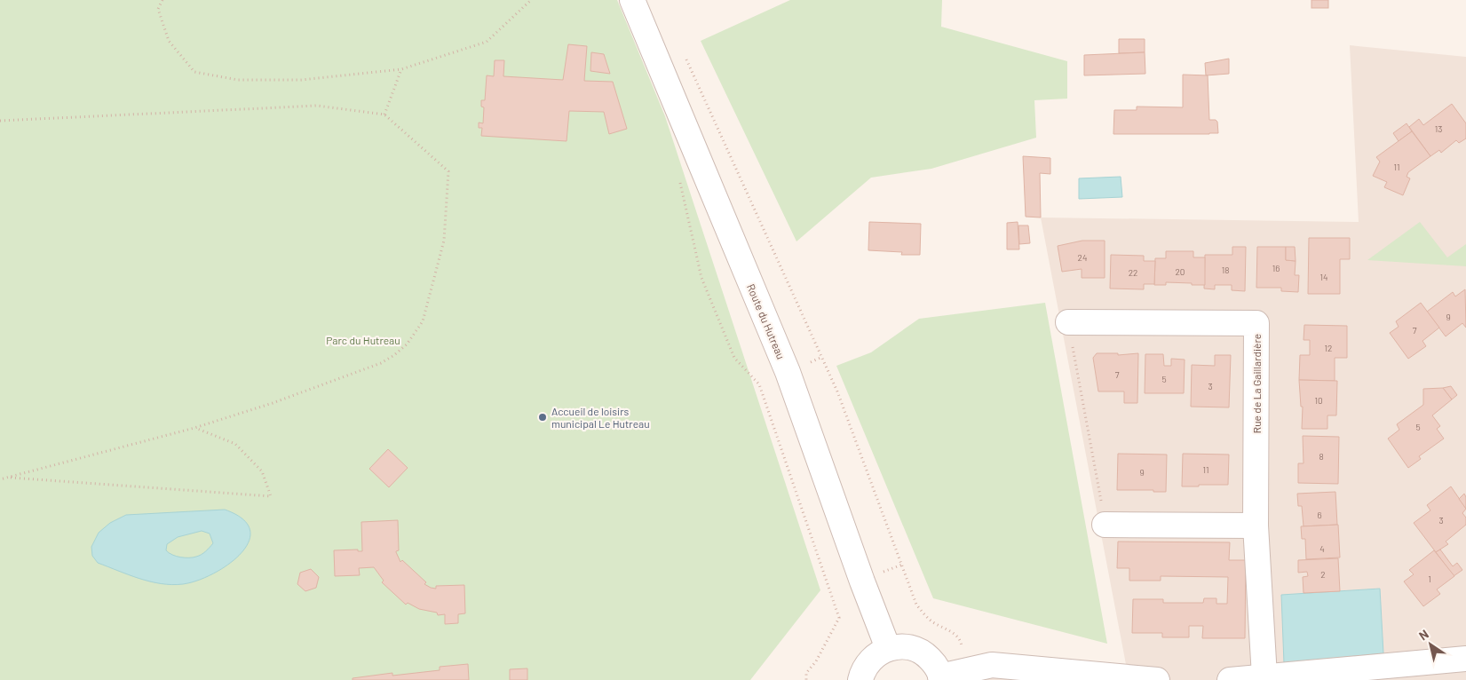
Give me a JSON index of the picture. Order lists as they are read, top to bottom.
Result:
{
  "streets": {
    "street": ["Route du Hutreau", "Rue de La Gaillardière"]
  },
  "parks": ["Parc du Hutreau"],
  "places": ["Accueil de loisirs municipal Le Hutreau"],
  "house_numbers": [
    "13",
    "11",
    "24",
    "16",
    "18",
    "20",
    "22",
    "14",
    "9",
    "7",
    "12",
    "7",
    "5",
    "3",
    "10",
    "5",
    "8",
    "11",
    "9",
    "6",
    "3",
    "4",
    "2",
    "1"
  ],
  "north": "top left"
}
